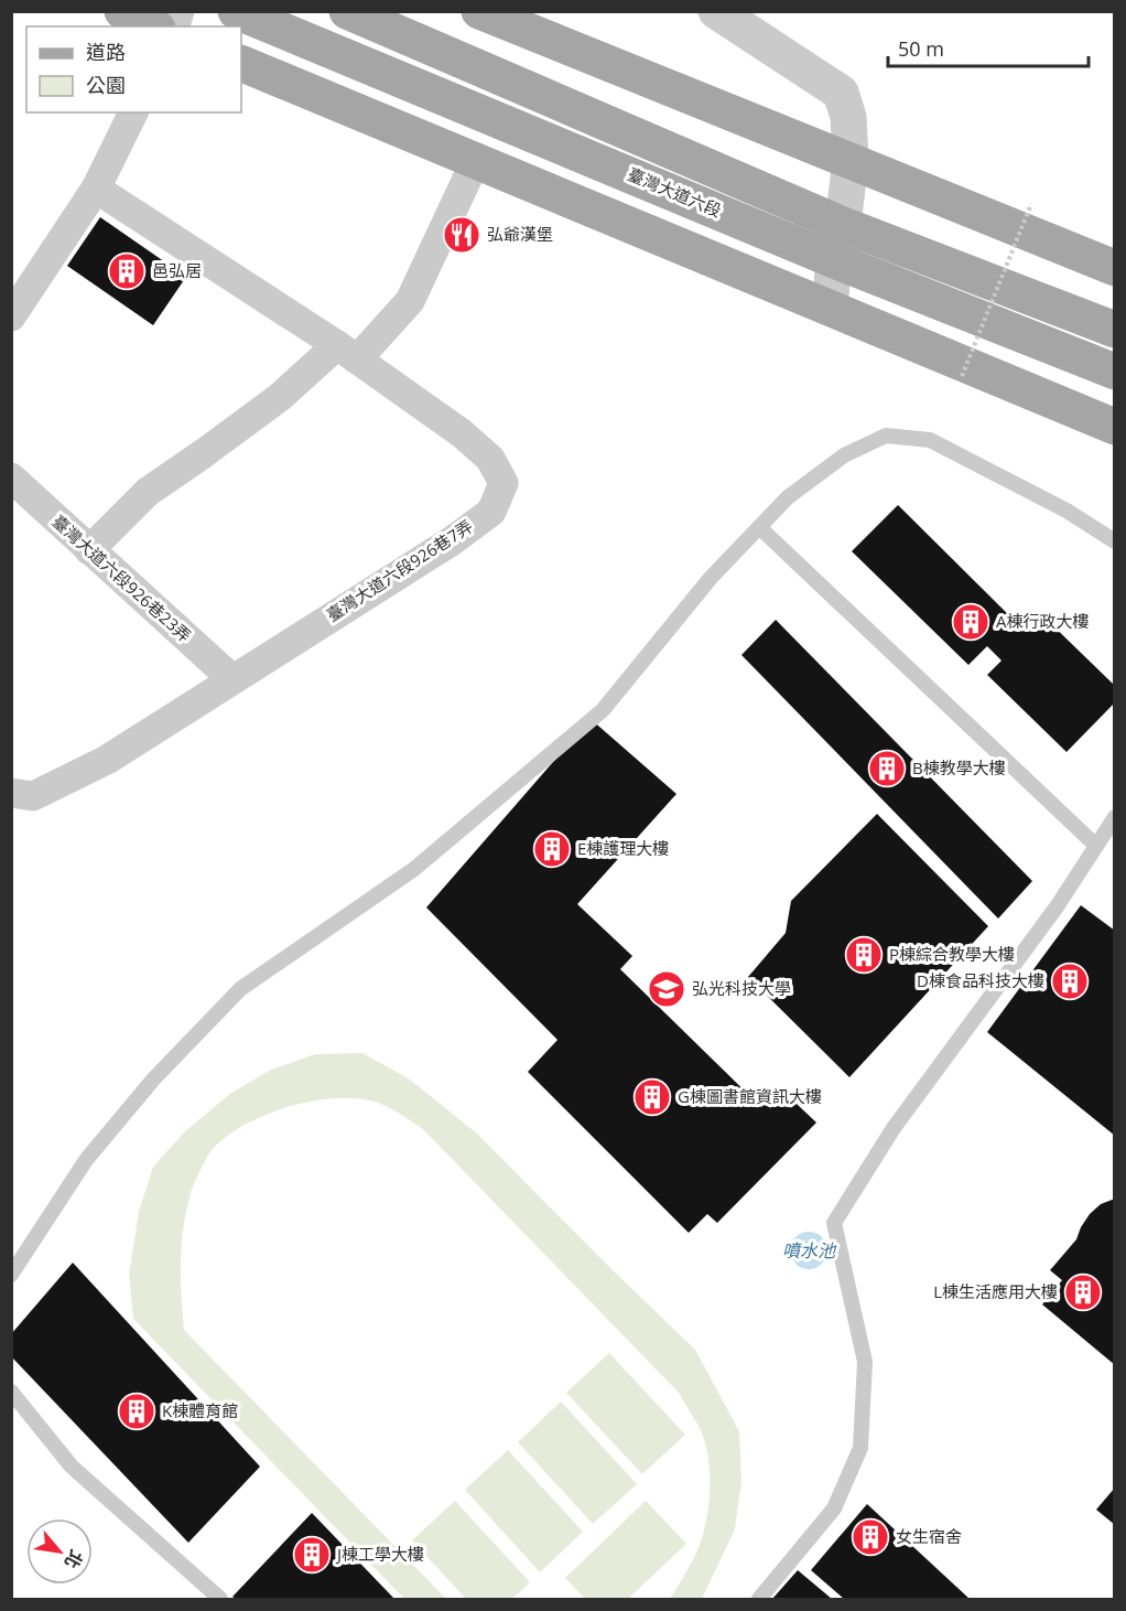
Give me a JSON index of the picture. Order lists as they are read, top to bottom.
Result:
{
  "streets": {
    "main road": ["臺灣大道六段"],
    "street": ["臺灣大道六段926巷7弄", "臺灣大道六段926巷23弄"]
  },
  "crossings": [
    ["臺灣大道六段926巷7弄", "臺灣大道六段926巷23弄"]
  ],
  "water": ["噴水池"],
  "places": {
    "restaurant": ["弘爺漢堡"],
    "building": [
      "邑弘居",
      "A棟行政大樓",
      "B棟教學大樓",
      "E棟護理大樓",
      "P棟綜合教學大樓",
      "D棟食品科技大樓",
      "G棟圖書館資訊大樓",
      "L棟生活應用大樓",
      "K棟體育館",
      "女生宿舍",
      "J棟工學大樓"
    ],
    "school or university": ["弘光科技大學"]
  },
  "legend": ["道路", "公園"],
  "scale_bar": "50 m",
  "north": "bottom right"
}
